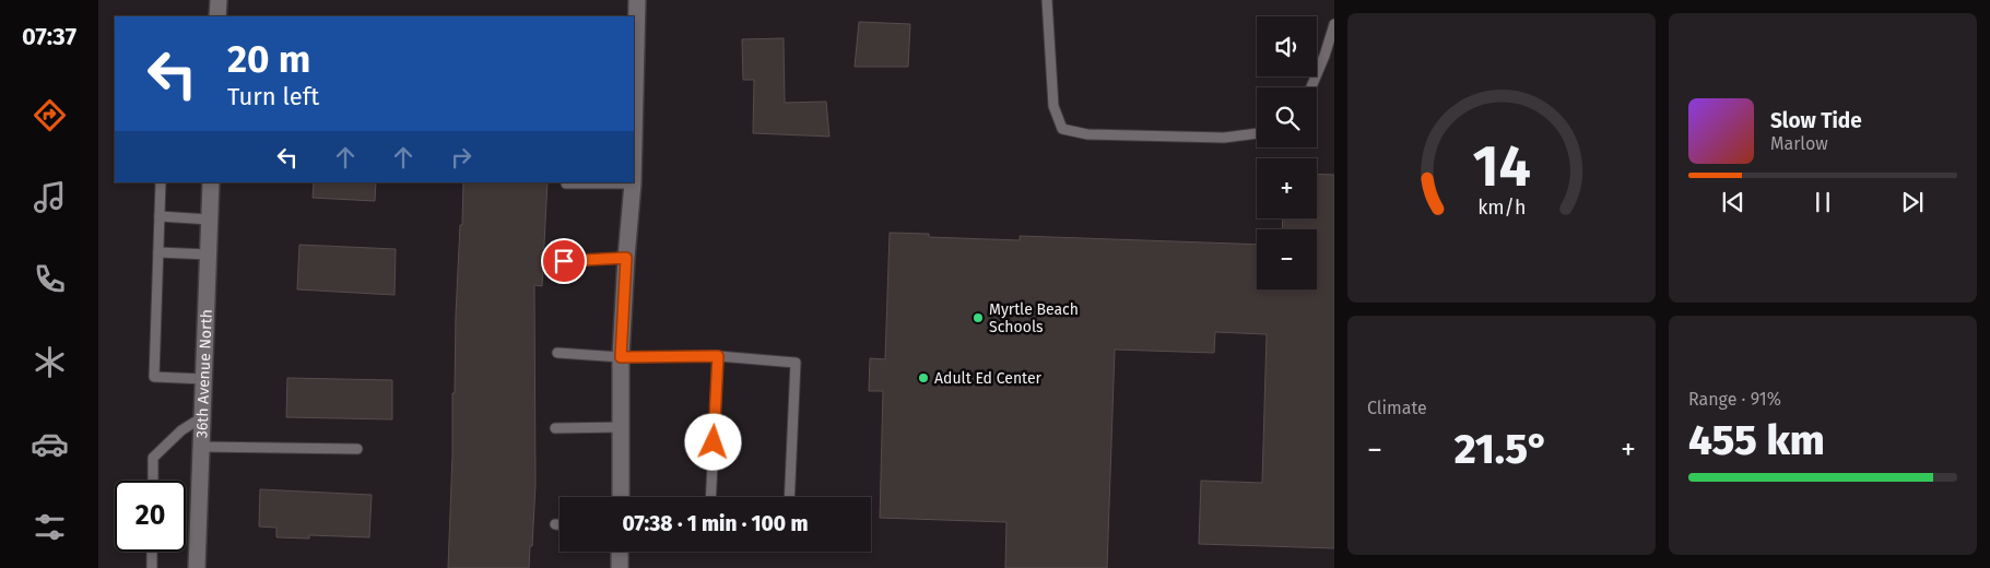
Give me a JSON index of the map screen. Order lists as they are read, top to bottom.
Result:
{
  "streets": {
    "street": ["36th Avenue North"]
  },
  "places": ["Myrtle Beach Schools", "Adult Ed Center"],
  "page": {
    "tabs": "07:37",
    "map_buttons": ["+", "−"],
    "turn": ["20 m", "Turn left"],
    "song": ["Slow Tide", "Marlow"],
    "tile": [
      "Climate",
      ["Range · 91%", "455 km"]
    ],
    "heat": ["−", "21.5°", "+"],
    "limit": "20",
    "trip": "07:38 · 1 min · 100 m",
    "gauge": ["14", "km/h"]
  }
}
